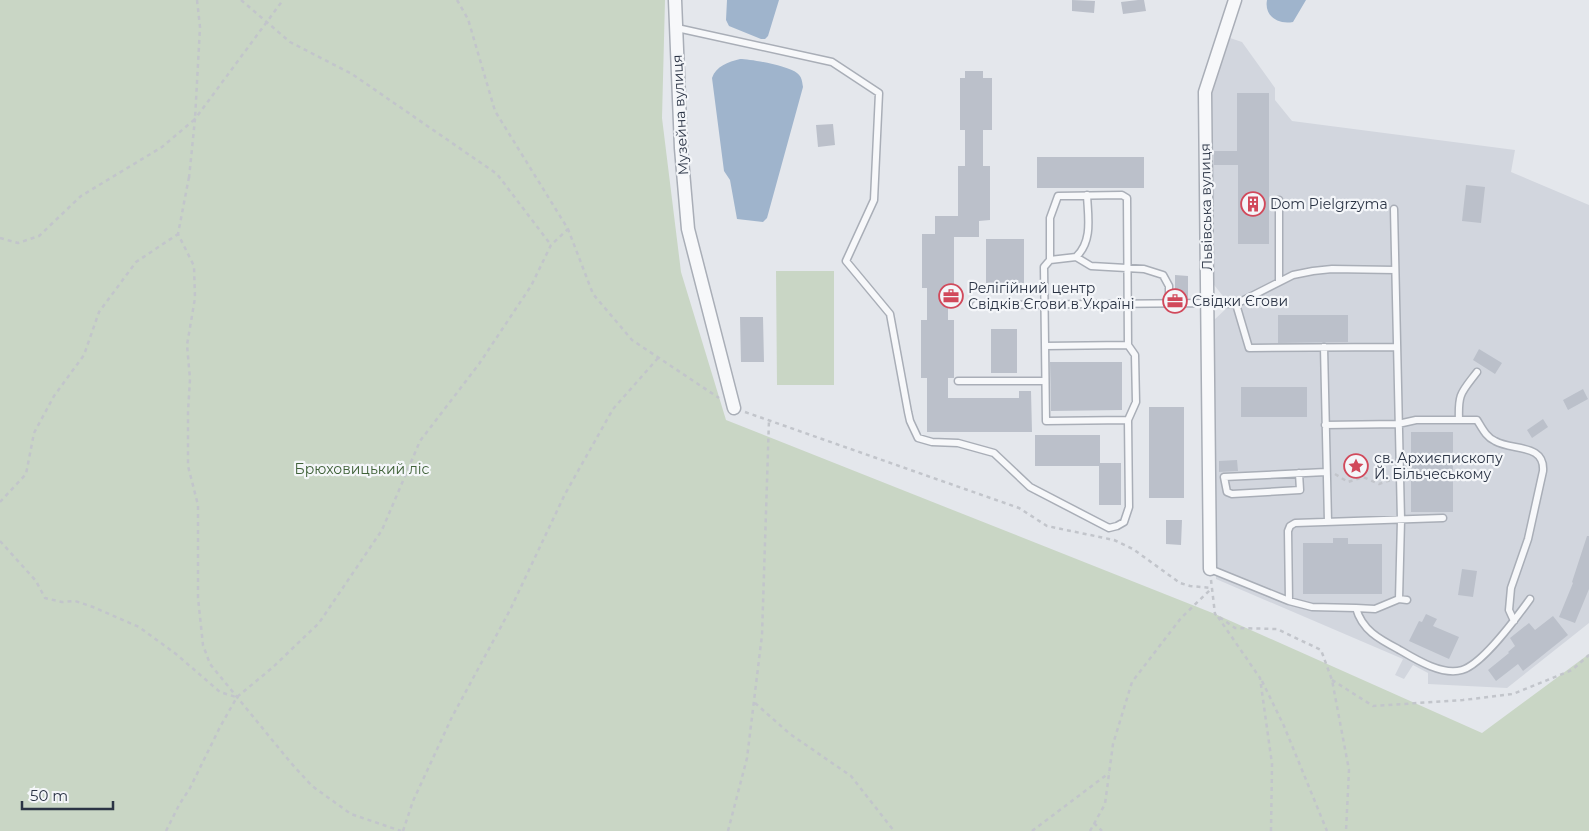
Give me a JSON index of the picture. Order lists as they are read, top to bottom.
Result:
{
  "streets": {
    "street": ["Музейна вулиця", "Львівська вулиця"]
  },
  "parks": ["Брюховицький ліс"],
  "places": {
    "building": ["Dom Pielgrzyma"],
    "office": ["Релігійний центр Свідків Єгови в Україні", "Свідки Єгови"],
    "place": ["св. Архиєпископу Й. Більчеському"]
  },
  "scale_bar": "50 m"
}
